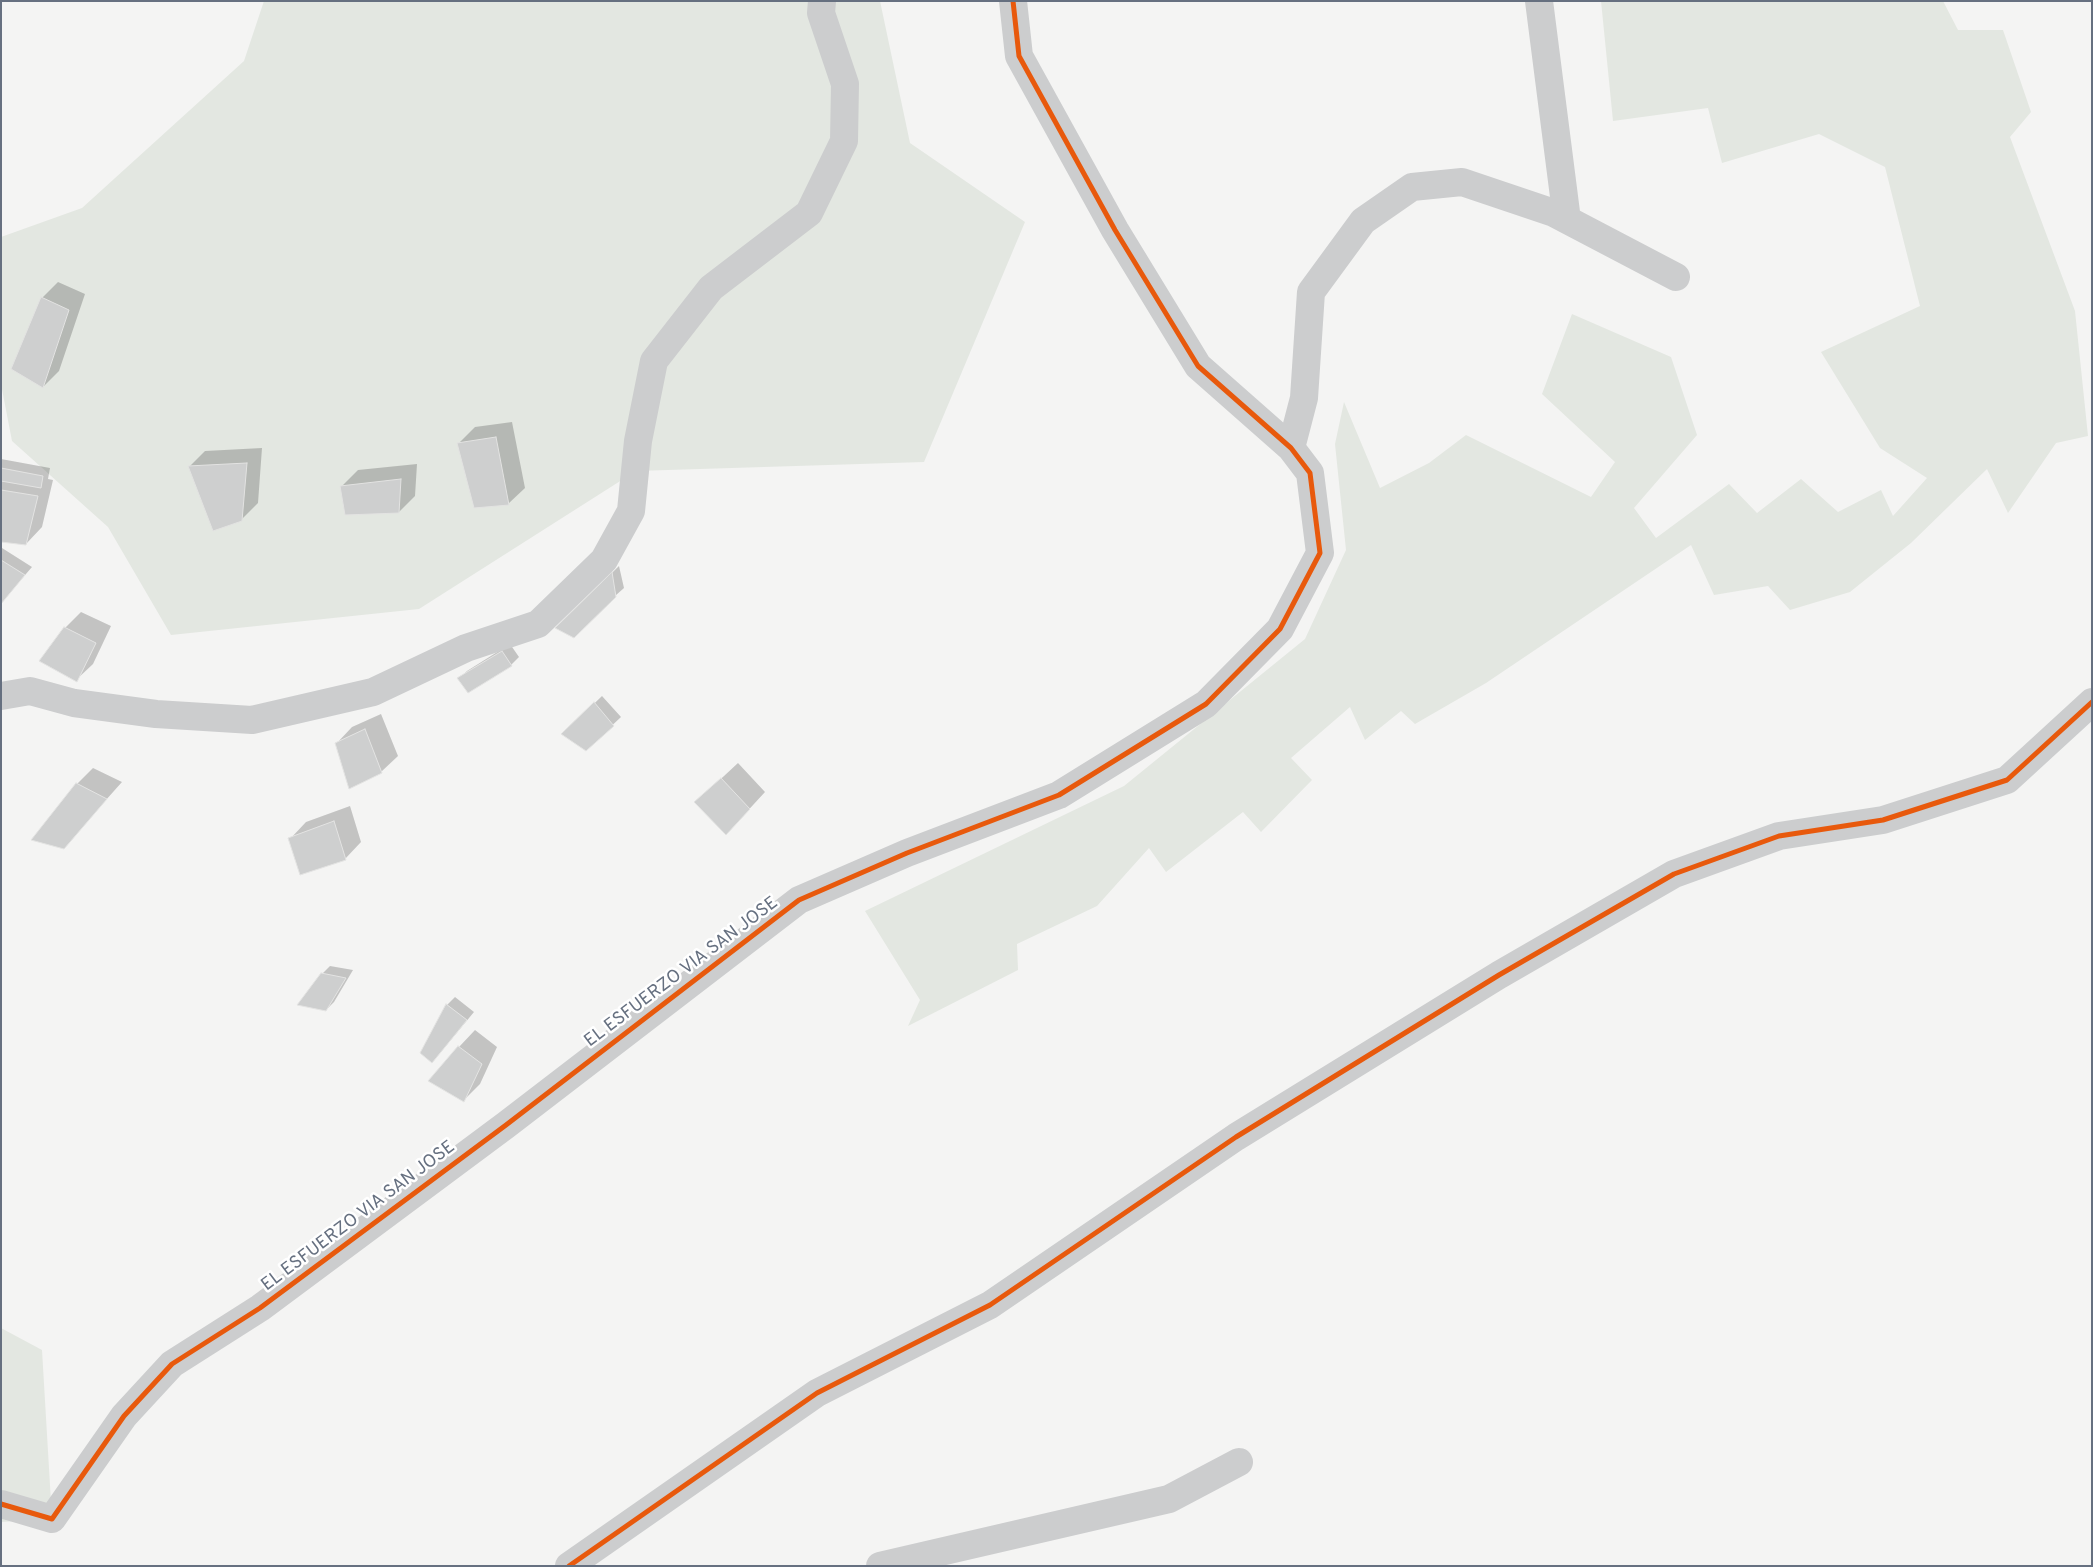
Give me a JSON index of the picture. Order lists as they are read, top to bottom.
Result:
{
  "streets": {
    "street": ["EL ESFUERZO VIA SAN JOSE"]
  }
}
